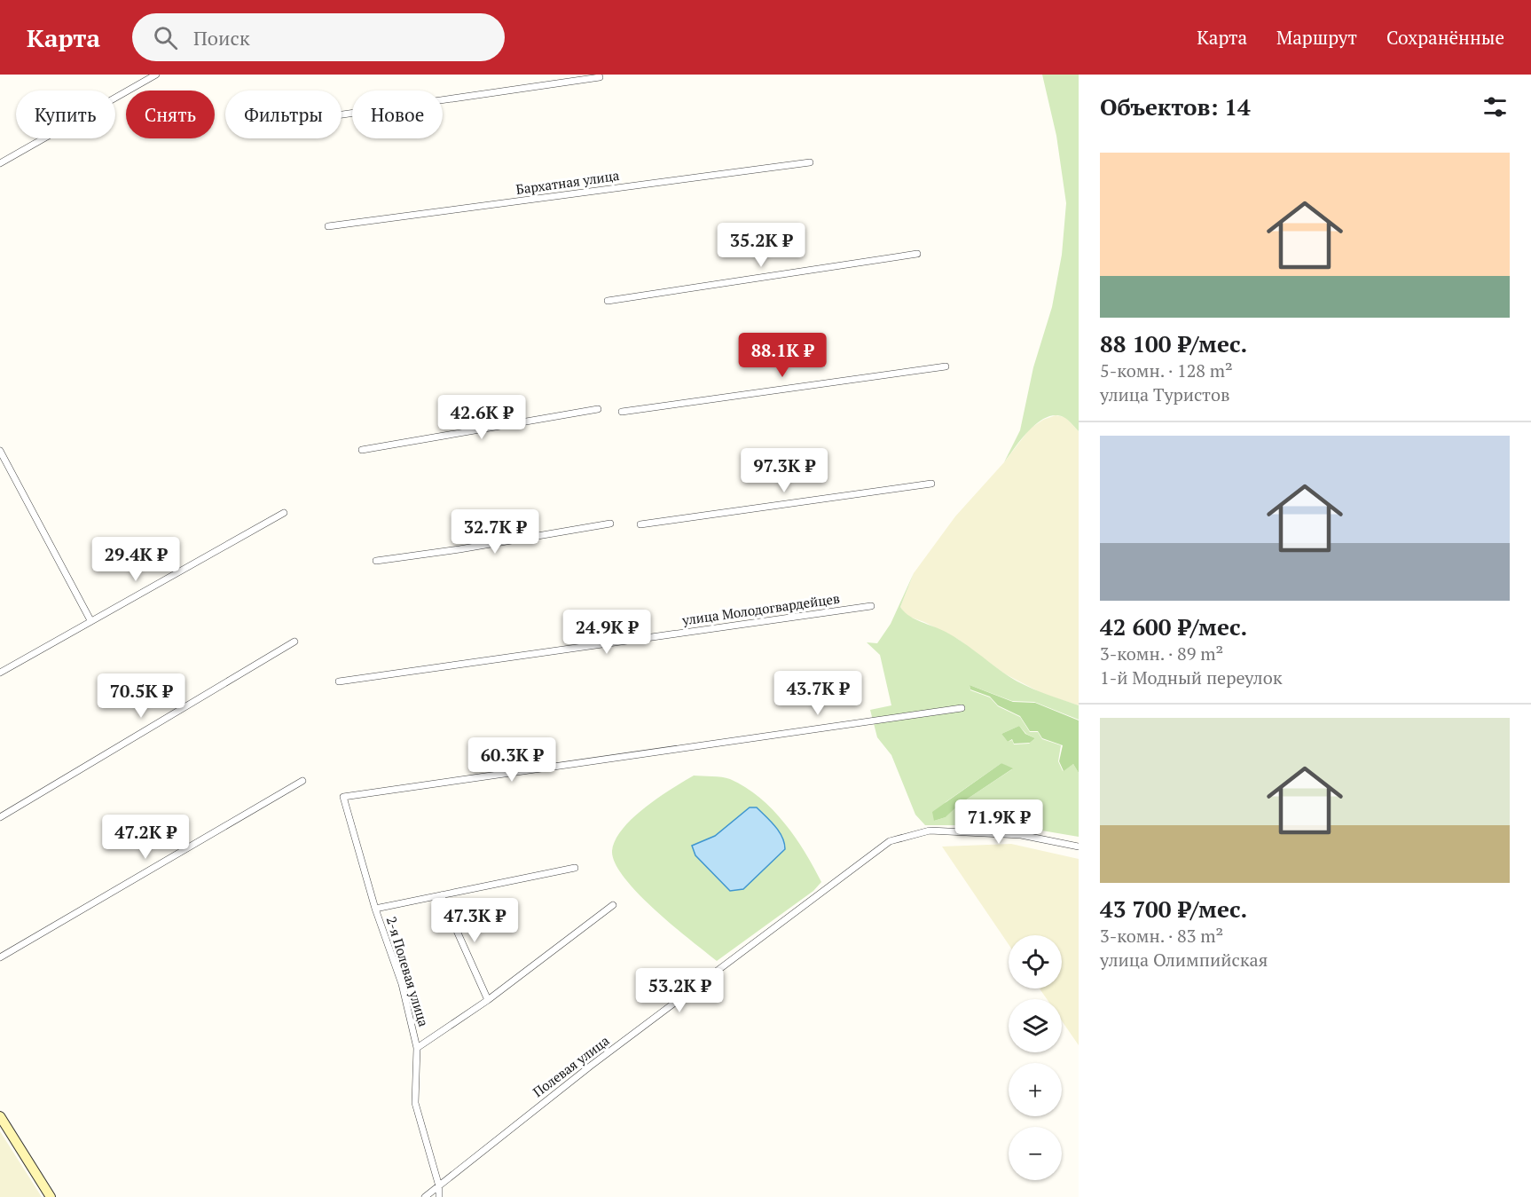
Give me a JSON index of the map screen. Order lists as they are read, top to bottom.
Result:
{
  "streets": {
    "street": [
      "Бархатная улица",
      "улица Молодогвардейцев",
      "2-я Полевая улица",
      "Полевая улица"
    ]
  },
  "crossings": [
    ["2-я Полевая улица", "Полевая улица"]
  ],
  "page": {
    "header": "Карта",
    "search": "Поиск",
    "nav": ["Карта", "Маршрут", "Сохранённые"],
    "heading": "Объектов: 14",
    "chip": [
      "Купить",
      "Снять",
      "Фильтры",
      "Новое"
    ],
    "list": [
      {
        "name": "88 100 ₽/мес.",
        "note": "5-комн. · 128 m² · улица Туристов"
      },
      {
        "name": "42 600 ₽/мес.",
        "note": "3-комн. · 89 m² · 1-й Модный переулок"
      },
      {
        "name": "43 700 ₽/мес.",
        "note": "3-комн. · 83 m² · улица Олимпийская"
      }
    ],
    "price": [
      "35.2K ₽",
      "88.1K ₽",
      "42.6K ₽",
      "97.3K ₽",
      "32.7K ₽",
      "29.4K ₽",
      "24.9K ₽",
      "43.7K ₽",
      "70.5K ₽",
      "60.3K ₽",
      "71.9K ₽",
      "47.2K ₽",
      "47.3K ₽",
      "53.2K ₽"
    ],
    "map_buttons": ["+", "−"]
  }
}
